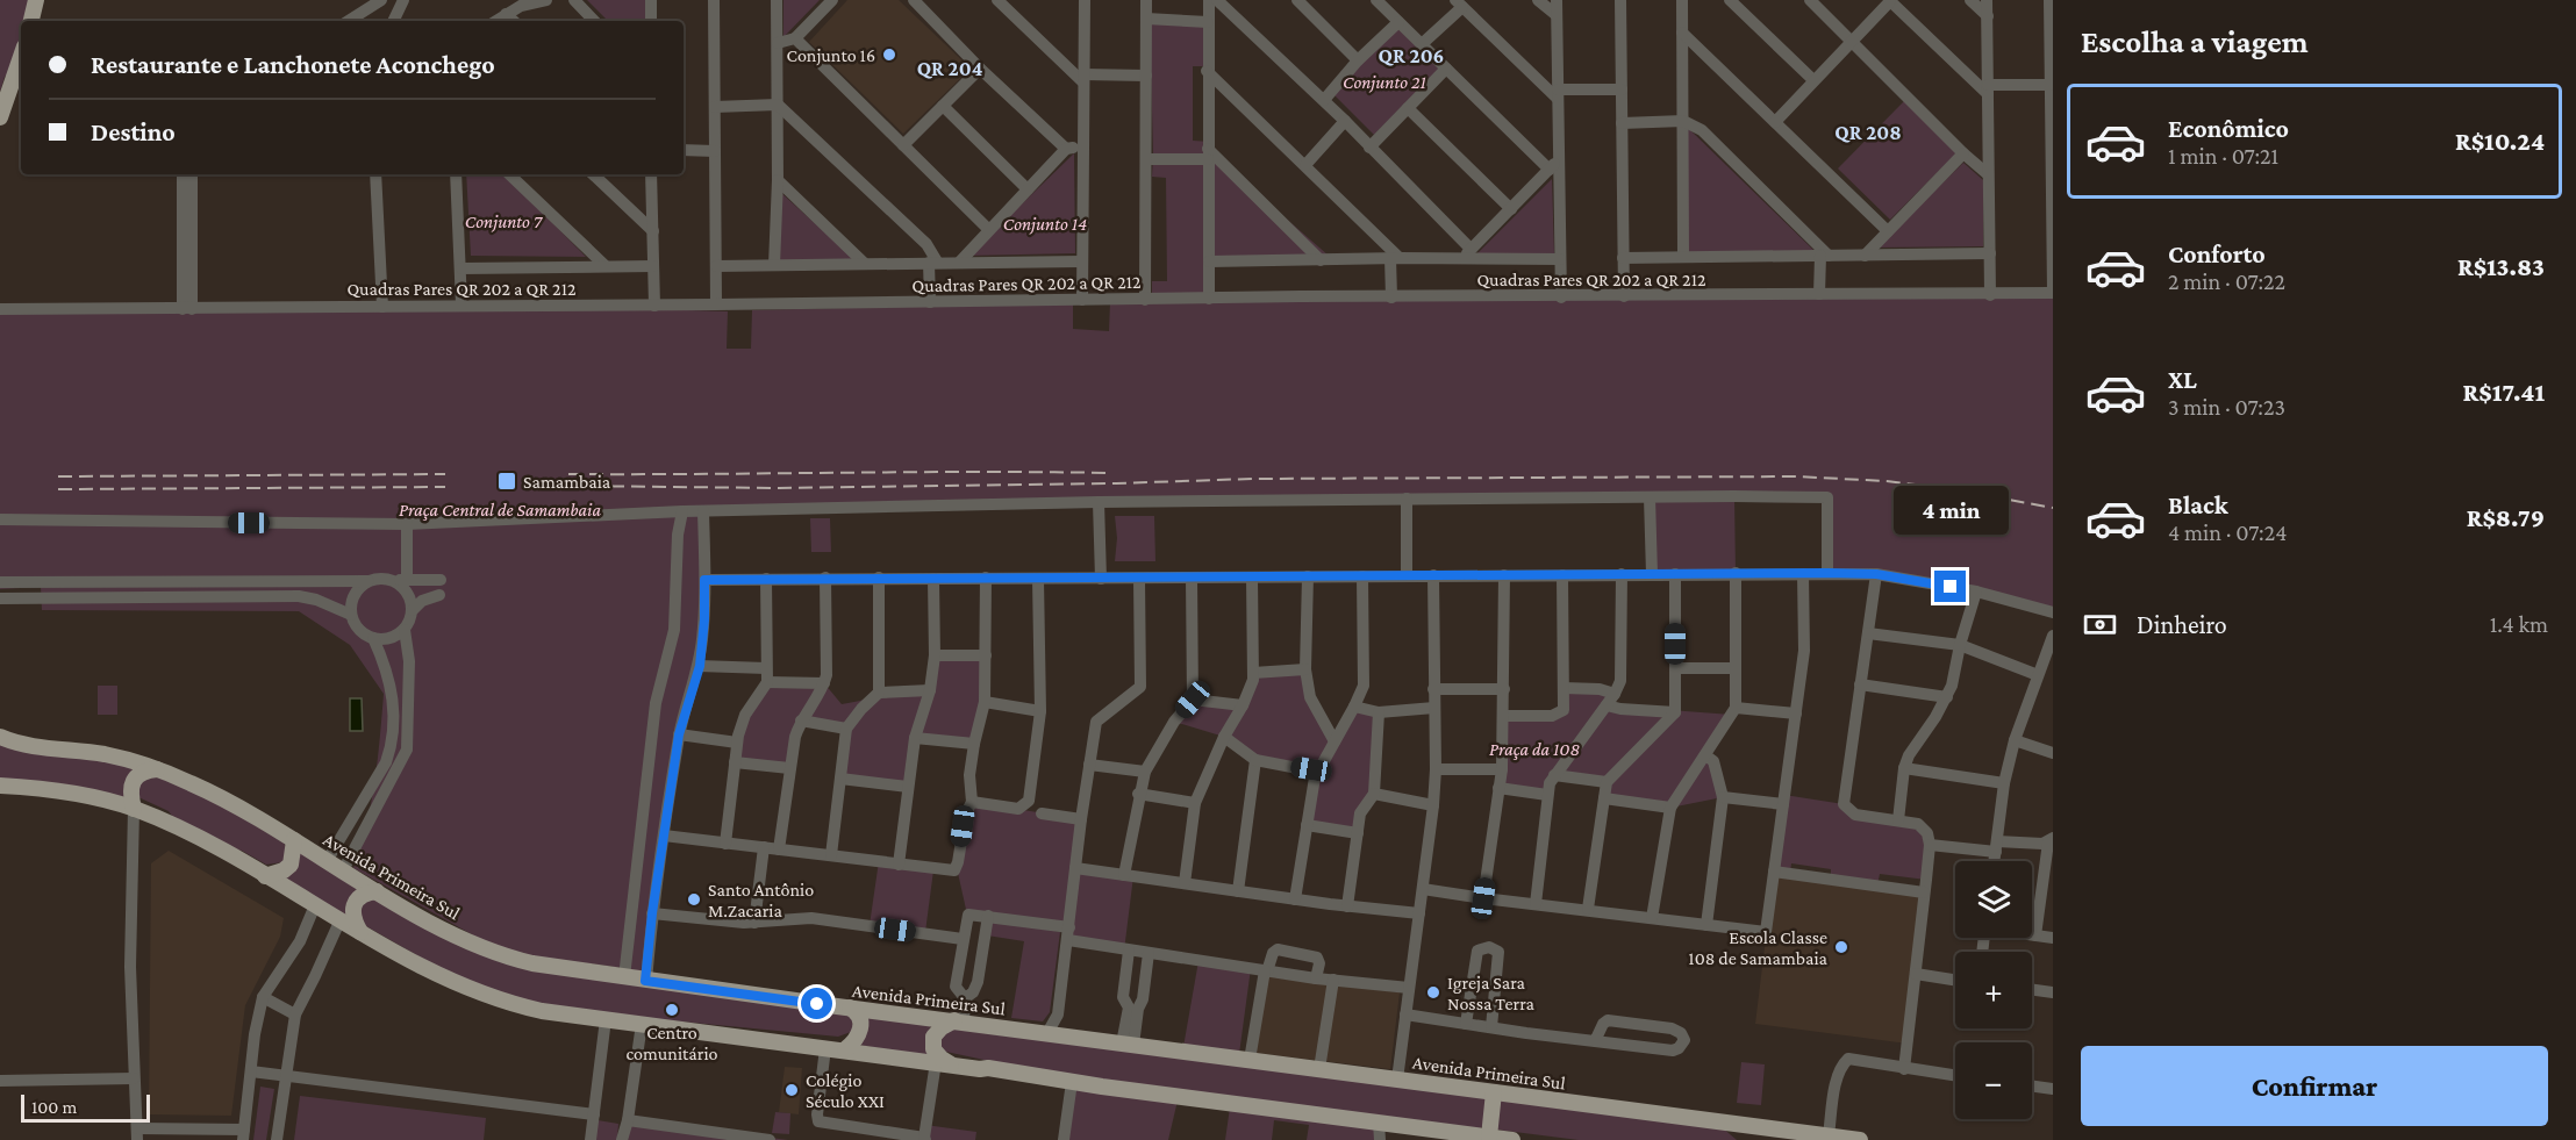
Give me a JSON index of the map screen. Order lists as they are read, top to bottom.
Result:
{
  "streets": {
    "main road": ["Avenida Primeira Sul"],
    "street": ["Quadras Pares QR 202 a QR 212"]
  },
  "districts": ["QR 206", "QR 204", "QR 208"],
  "parks": [
    "Conjunto 21",
    "Conjunto 7",
    "Conjunto 14",
    "Praça Central de Samambaia",
    "Praça da 108"
  ],
  "places": {
    "other": [
      "Conjunto 16",
      "Santo Antônio M.Zacaria",
      "Escola Classe 108 de Samambaia",
      "Igreja Sara Nossa Terra",
      "Centro comunitário",
      "Colégio Século XXI"
    ],
    "transit": ["Samambaia"]
  },
  "scale_bar": "100 m",
  "page": {
    "heading": "Escolha a viagem",
    "banner": ["Restaurante e Lanchonete Aconchego", "Destino"],
    "list": [
      {
        "name": "Econômico",
        "note": "1 min · 07:21",
        "value": "R$10.24"
      },
      {
        "name": "Conforto",
        "note": "2 min · 07:22",
        "value": "R$13.83"
      },
      {
        "name": "XL",
        "note": "3 min · 07:23",
        "value": "R$17.41"
      },
      {
        "name": "Black",
        "note": "4 min · 07:24",
        "value": "R$8.79"
      }
    ],
    "bubble": "4 min",
    "pay": ["Dinheiro", "1.4 km"],
    "map_buttons": ["+", "−"],
    "buttons": "Confirmar",
    "scale": "100 m"
  }
}
